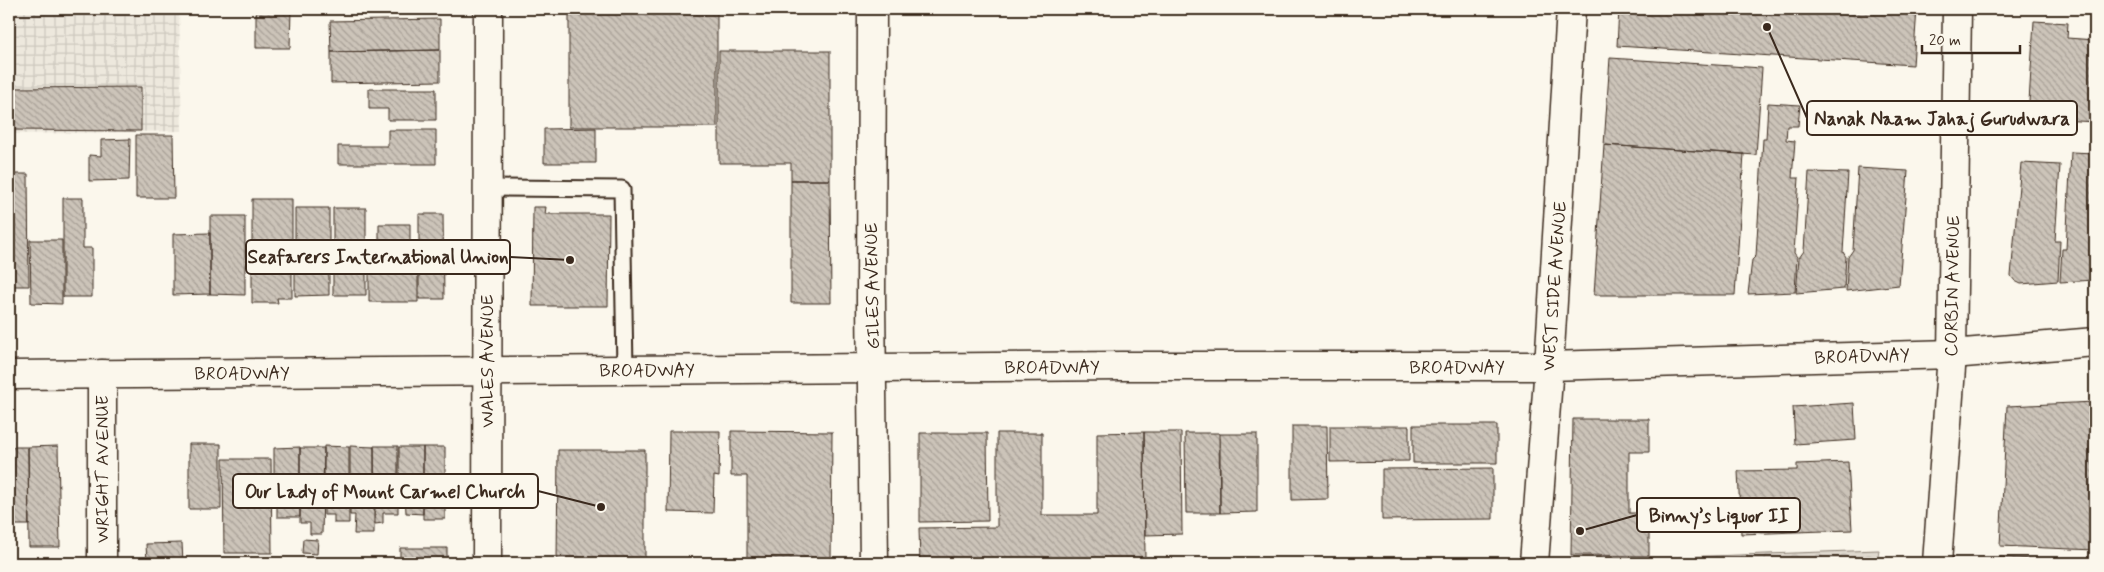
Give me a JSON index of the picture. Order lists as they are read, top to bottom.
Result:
{
  "streets": {
    "street": [
      "GILES AVENUE",
      "WEST SIDE AVENUE",
      "CORBIN AVENUE",
      "BROADWAY",
      "WALES AVENUE",
      "WRIGHT AVENUE"
    ]
  },
  "crossings": [
    ["GILES AVENUE", "BROADWAY"],
    ["WEST SIDE AVENUE", "BROADWAY"],
    ["CORBIN AVENUE", "BROADWAY"],
    ["BROADWAY", "WALES AVENUE"],
    ["BROADWAY", "WRIGHT AVENUE"]
  ],
  "places": [
    "Nanak Naam Jahaj Gurudwara",
    "Seafarers International Union",
    "Our Lady of Mount Carmel Church",
    "Binny’s Liquor II"
  ],
  "scale_bar": "20 m"
}
